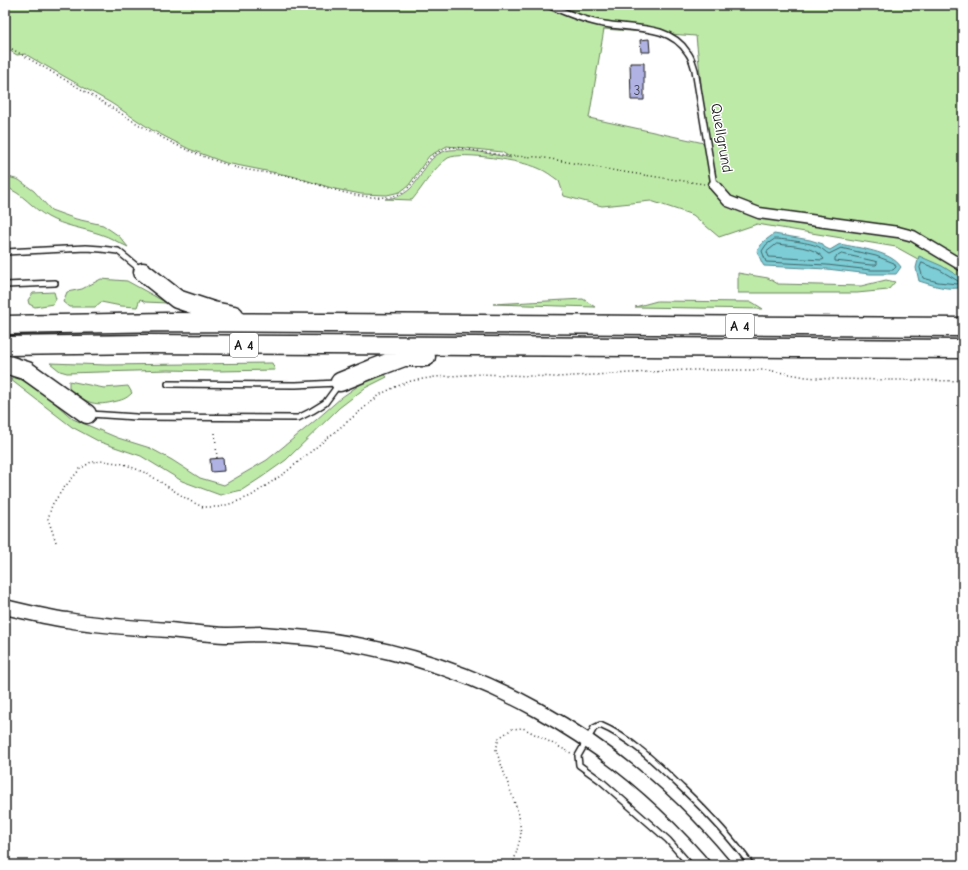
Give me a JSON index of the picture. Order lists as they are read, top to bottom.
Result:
{
  "streets": {
    "highway": ["A 4"],
    "street": ["Quellgrund"]
  },
  "house_numbers": ["3"]
}
